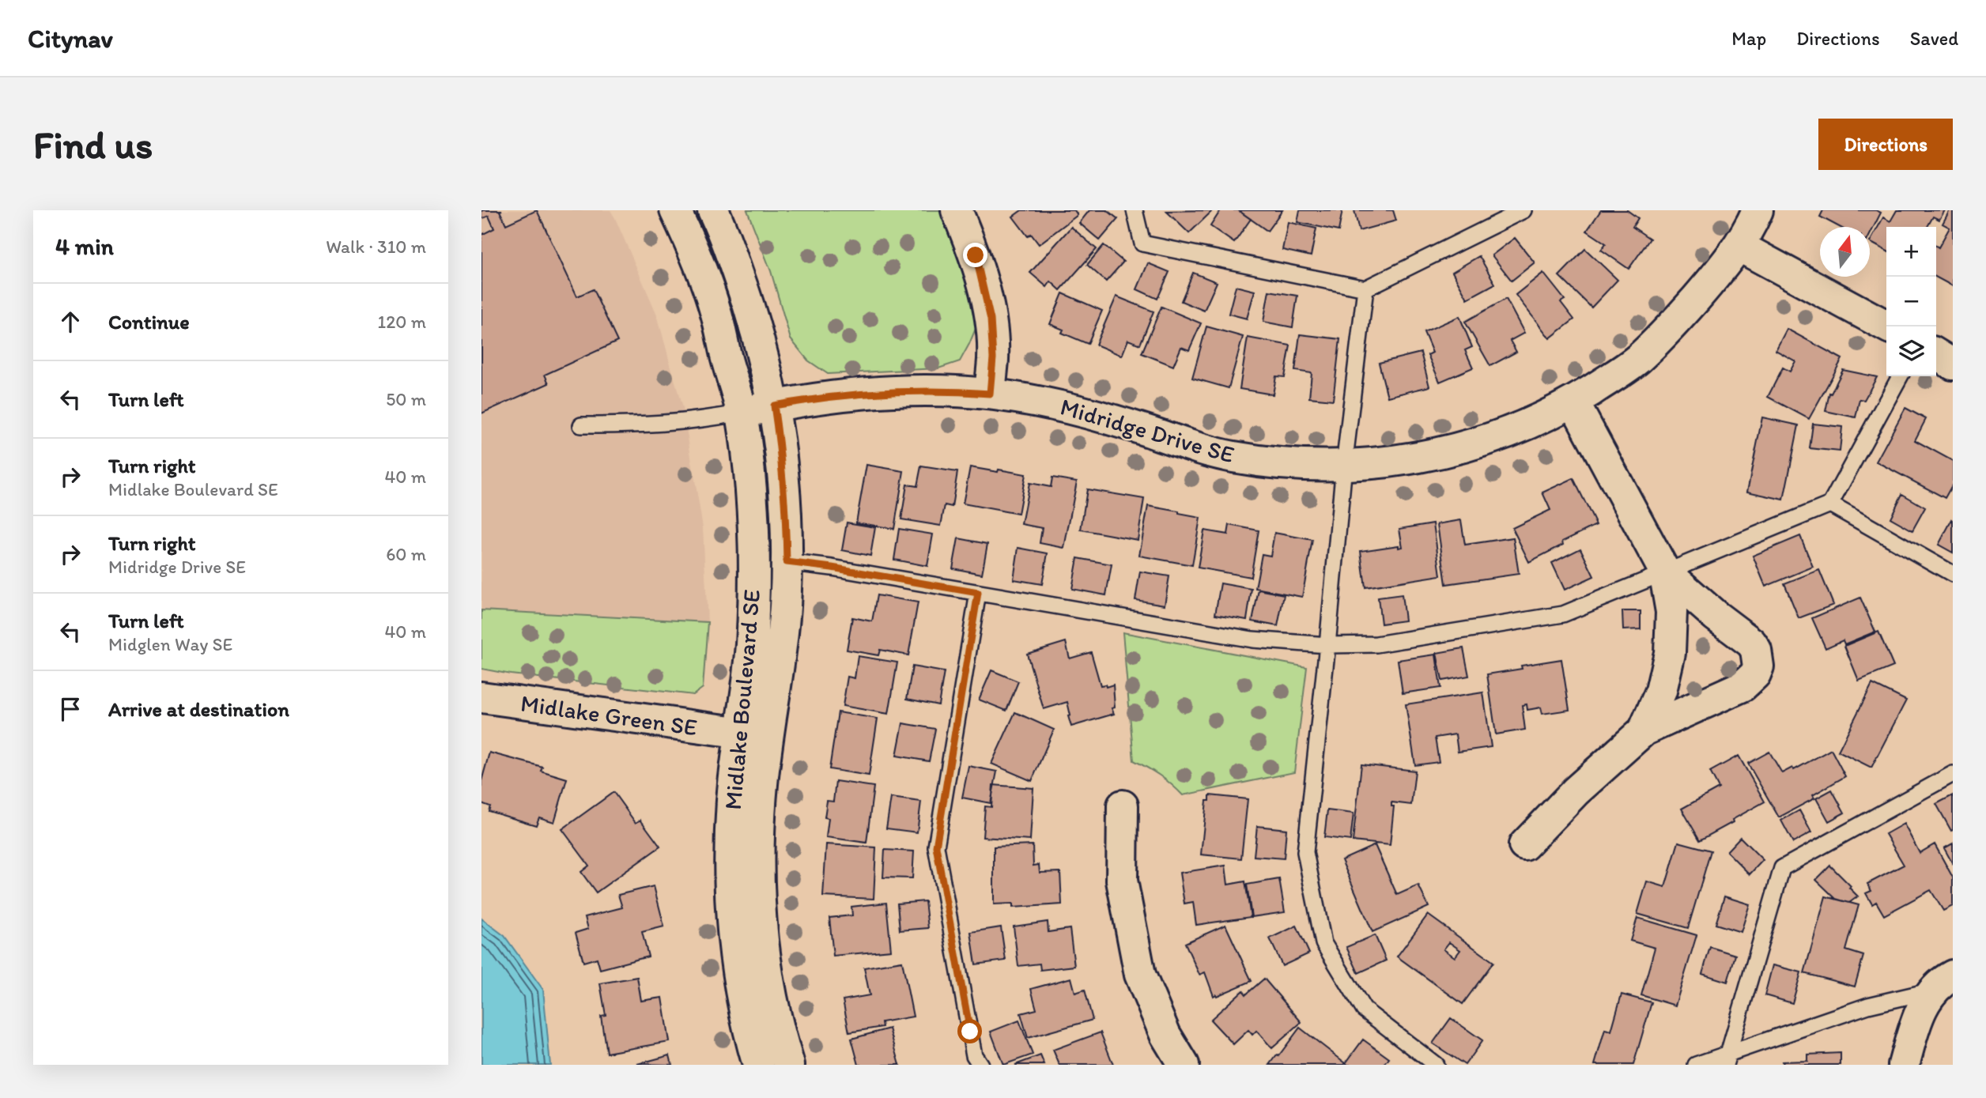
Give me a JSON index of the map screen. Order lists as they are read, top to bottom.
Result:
{
  "streets": {
    "street": ["Midridge Drive SE", "Midlake Boulevard SE", "Midlake Green SE"]
  },
  "crossings": [
    ["Midridge Drive SE", "Midlake Boulevard SE"],
    ["Midlake Boulevard SE", "Midlake Green SE"]
  ],
  "north": "top",
  "page": {
    "header": "Citynav",
    "nav": ["Map", "Directions", "Saved"],
    "buttons": "Directions",
    "title": "Find us",
    "heading": ["4 min", "Walk · 310 m"],
    "map_buttons": ["+", "−"],
    "list": [
      ["Continue", "120 m"],
      ["Turn left", "50 m"],
      ["Turn right", "Midlake Boulevard SE", "40 m"],
      ["Turn right", "Midridge Drive SE", "60 m"],
      ["Turn left", "Midglen Way SE", "40 m"],
      "Arrive at destination"
    ]
  }
}
